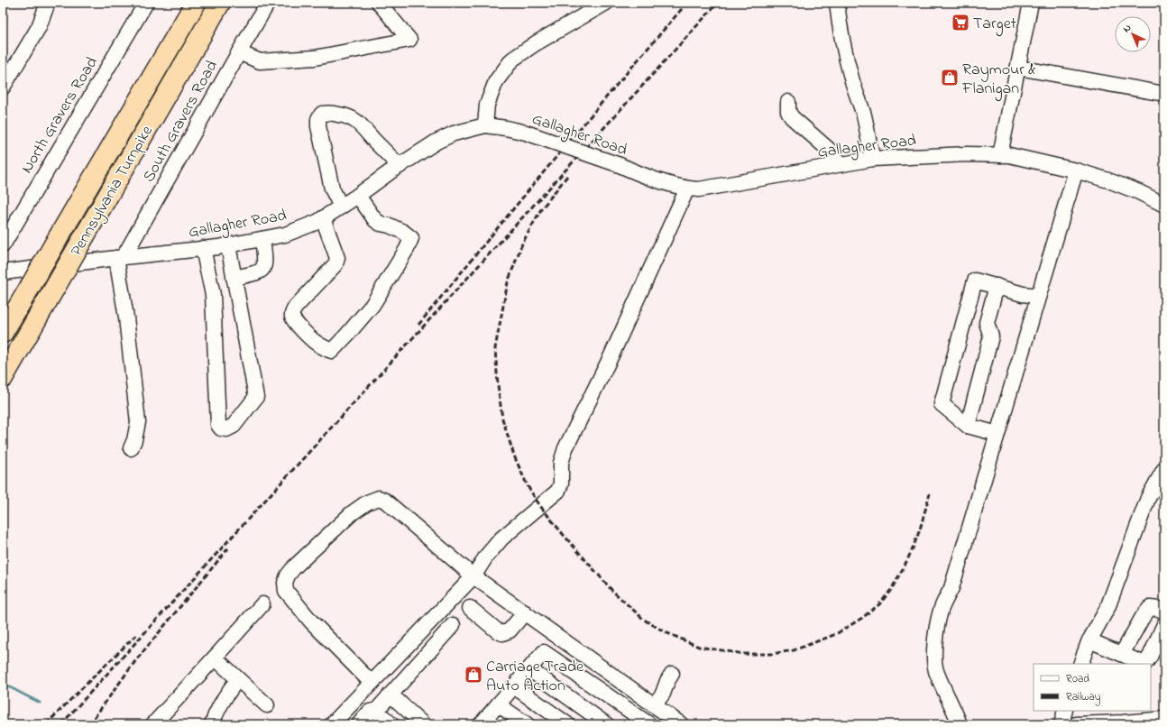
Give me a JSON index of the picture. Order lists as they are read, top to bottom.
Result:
{
  "streets": {
    "highway": ["Pennsylvania Turnpike"],
    "street": ["North Gravers Road", "South Gravers Road", "Gallagher Road"]
  },
  "crossings": [
    ["South Gravers Road", "Gallagher Road"]
  ],
  "places": {
    "supermarket": ["Target"],
    "shop": ["Raymour & Flanigan", "Carriage Trade Auto Action"]
  },
  "legend": ["Road", "Railway"],
  "north": "top left"
}
